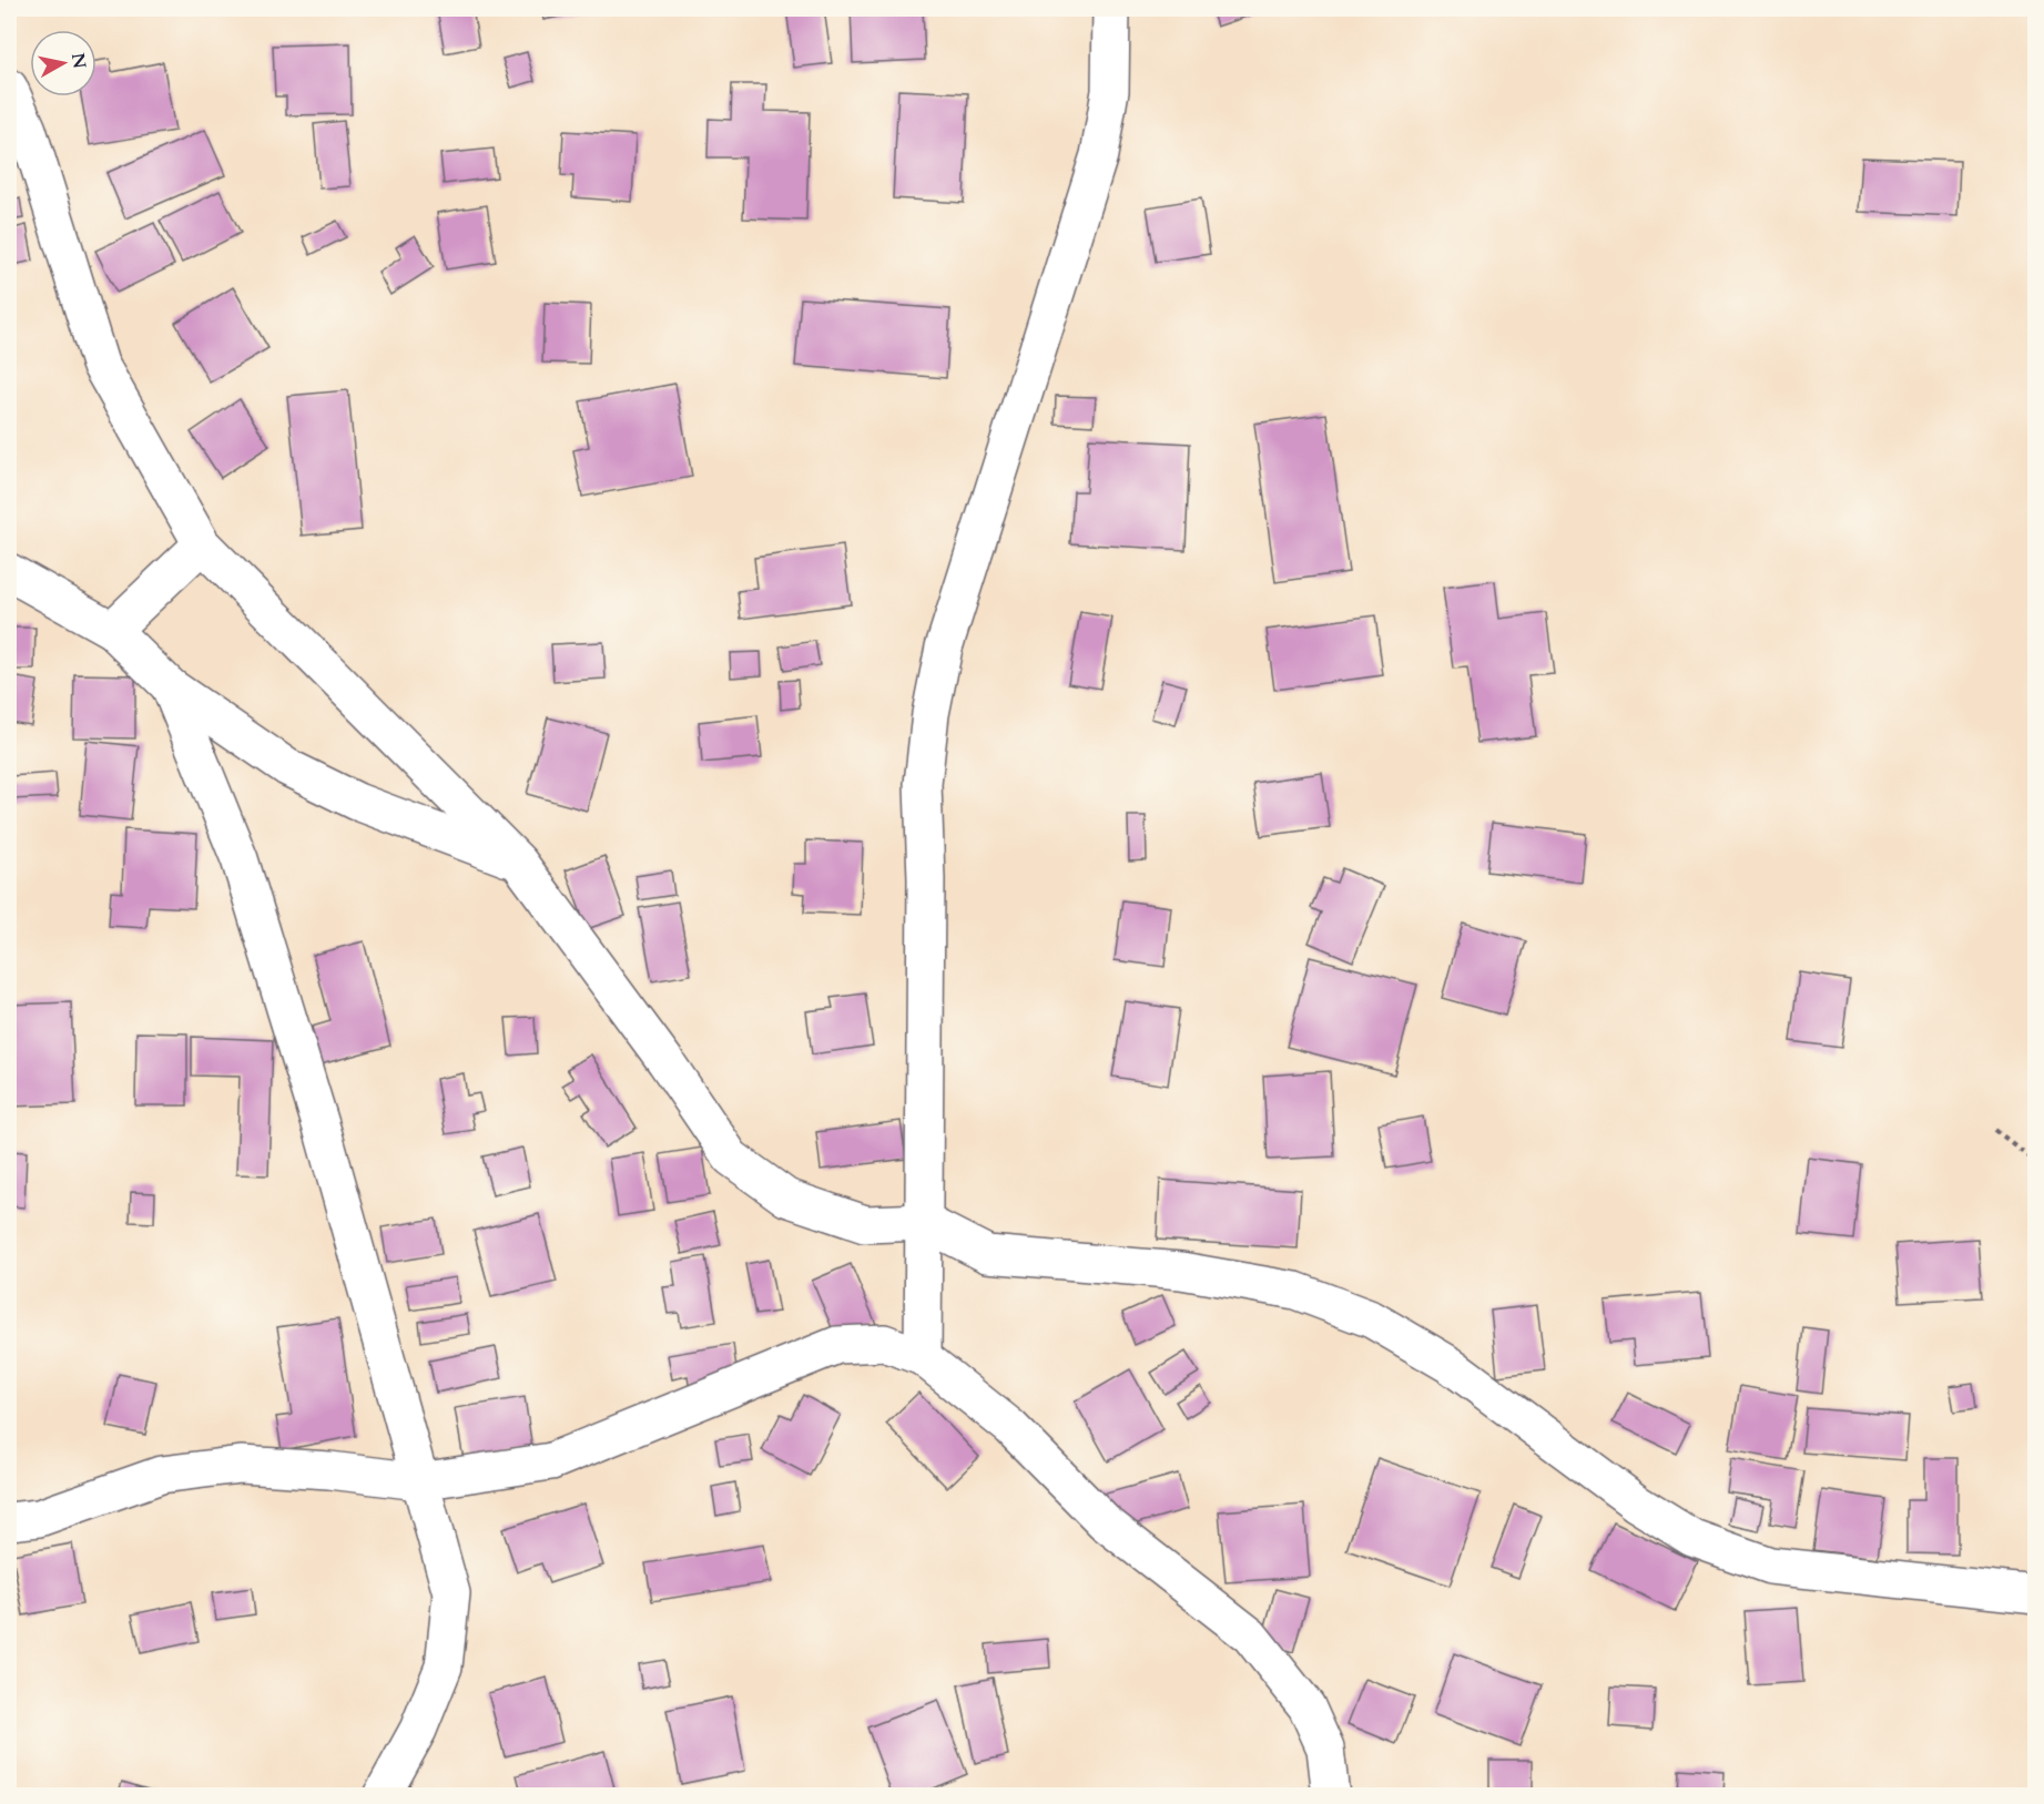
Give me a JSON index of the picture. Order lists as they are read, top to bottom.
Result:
{
  "north": "right"
}
